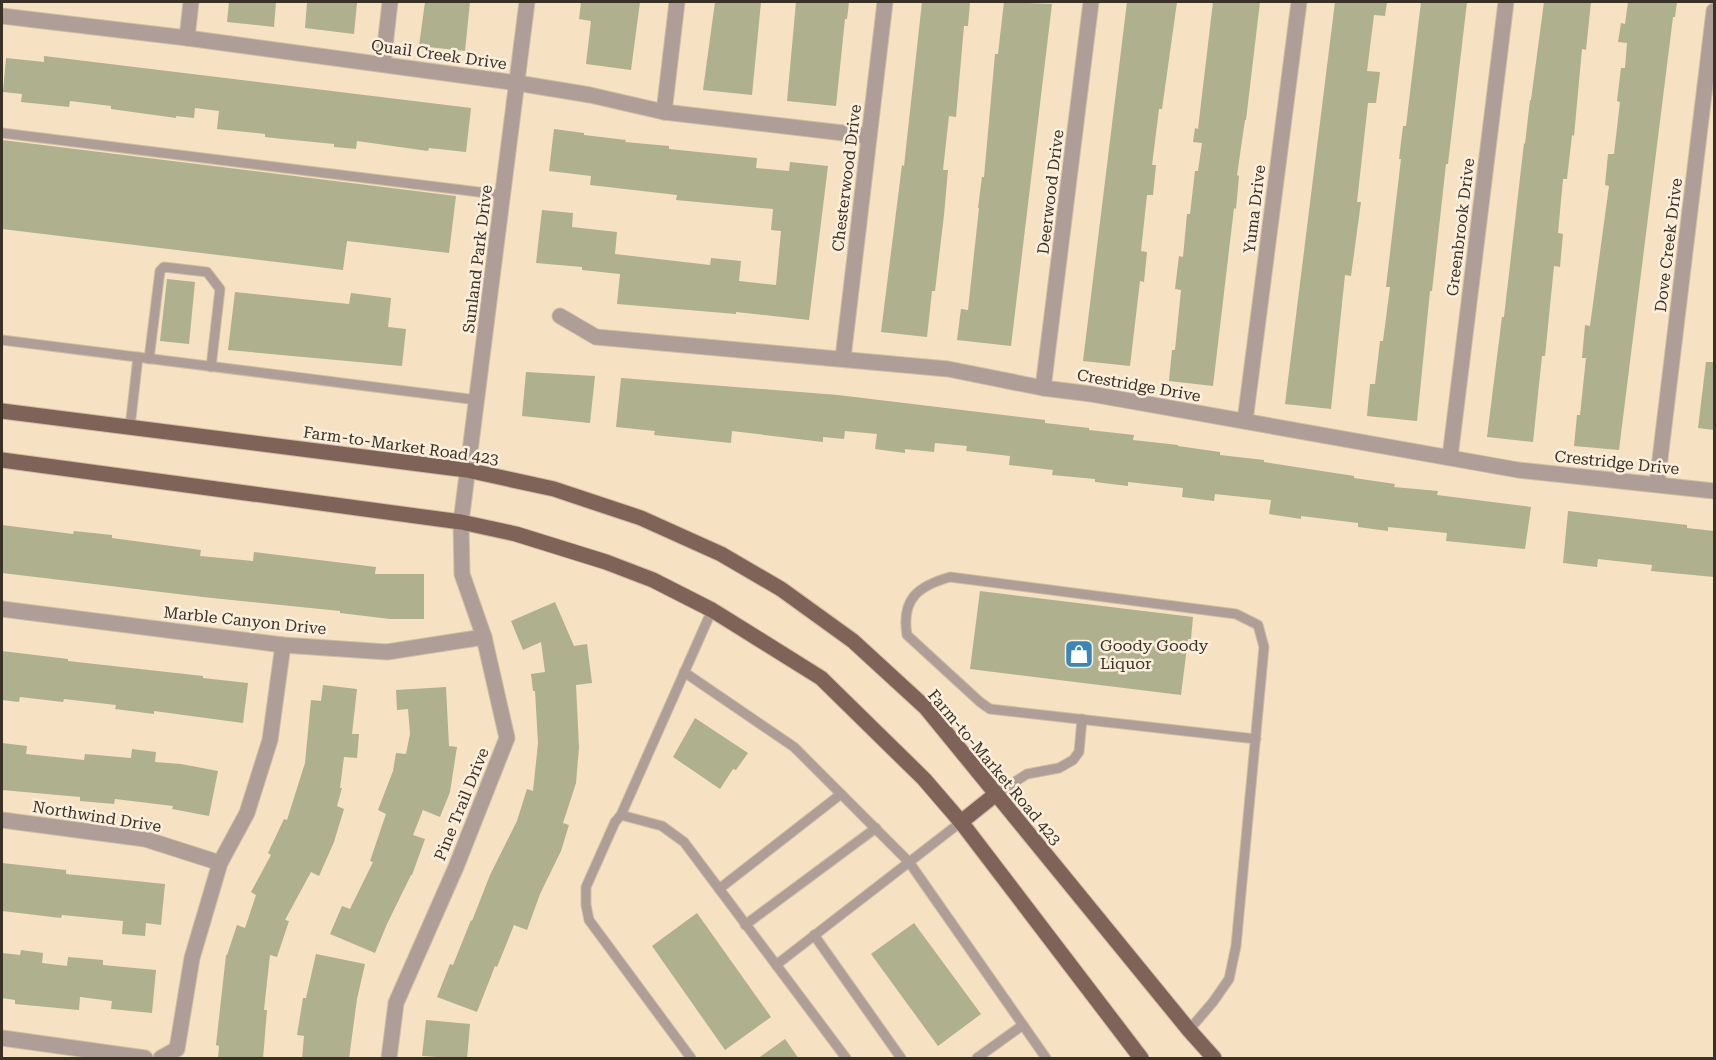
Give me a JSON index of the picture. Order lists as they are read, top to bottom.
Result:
{
  "streets": {
    "main road": ["Farm-to-Market Road 423"],
    "street": [
      "Quail Creek Drive",
      "Chesterwood Drive",
      "Deerwood Drive",
      "Yuma Drive",
      "Greenbrook Drive",
      "Dove Creek Drive",
      "Sunland Park Drive",
      "Crestridge Drive",
      "Marble Canyon Drive",
      "Pine Trail Drive",
      "Northwind Drive"
    ]
  },
  "crossings": [
    ["Quail Creek Drive", "Chesterwood Drive"],
    ["Quail Creek Drive", "Sunland Park Drive"],
    ["Chesterwood Drive", "Crestridge Drive"],
    ["Deerwood Drive", "Crestridge Drive"],
    ["Yuma Drive", "Crestridge Drive"],
    ["Greenbrook Drive", "Crestridge Drive"],
    ["Dove Creek Drive", "Crestridge Drive"],
    ["Sunland Park Drive", "Farm-to-Market Road 423"],
    ["Sunland Park Drive", "Pine Trail Drive"],
    ["Marble Canyon Drive", "Pine Trail Drive"]
  ],
  "places": {
    "shop": ["Goody Goody Liquor"]
  }
}
